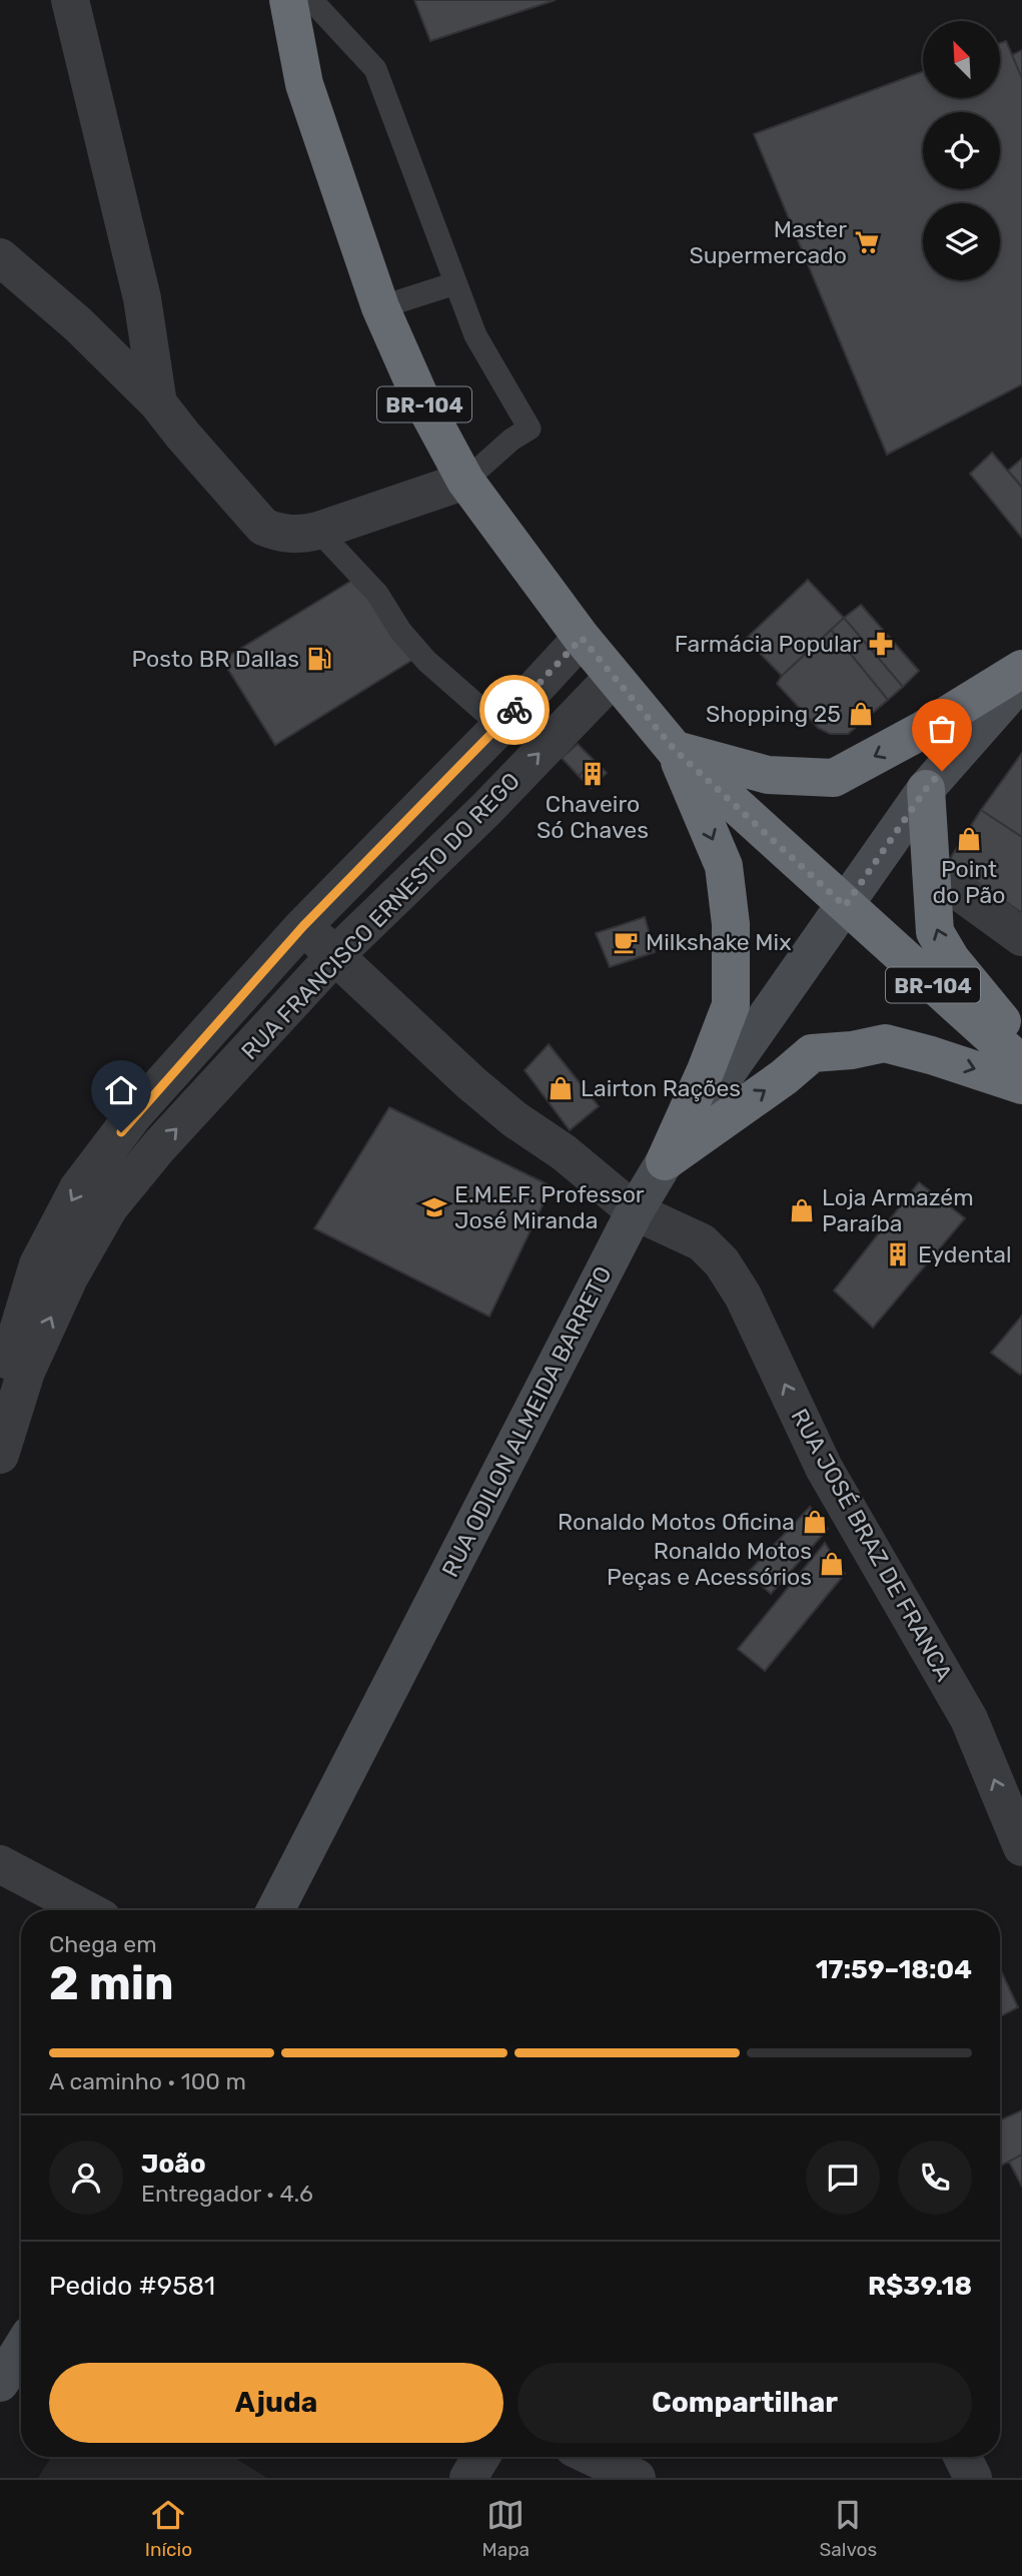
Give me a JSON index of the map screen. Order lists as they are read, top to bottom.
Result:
{
  "streets": {
    "highway": ["BR-104"],
    "main road": ["RUA ODILON ALMEIDA BARRETO"],
    "street": ["RUA FRANCISCO ERNESTO DO REGO", "RUA JOSÉ BRAZ DE FRANCA"]
  },
  "crossings": [
    ["BR-104", "RUA FRANCISCO ERNESTO DO REGO"],
    ["BR-104", "RUA ODILON ALMEIDA BARRETO"],
    ["RUA FRANCISCO ERNESTO DO REGO", "RUA JOSÉ BRAZ DE FRANCA"],
    ["RUA ODILON ALMEIDA BARRETO", "RUA JOSÉ BRAZ DE FRANCA"]
  ],
  "one_way": ["RUA JOSÉ BRAZ DE FRANCA"],
  "places": {
    "supermarket": ["Master Supermercado"],
    "pharmacy": ["Farmácia Popular"],
    "fuel station": ["Posto BR Dallas"],
    "shop": [
      "Shopping 25",
      "Point do Pão",
      "Lairton Rações",
      "Loja Armazém Paraíba",
      "Ronaldo Motos Oficina",
      "Ronaldo Motos Peças e Acessórios"
    ],
    "building": ["Chaveiro Só Chaves", "Eydental"],
    "cafe": ["Milkshake Mix"],
    "school or university": ["E.M.E.F. Professor José Miranda"]
  },
  "north": "top left",
  "page": {
    "heading": ["2 min", "Chega em", "17:59–18:04"],
    "panel": [
      "João",
      "Entregador · 4.6",
      "Pedido #9581",
      "R$39.18"
    ],
    "bar": "A caminho · 100 m",
    "buttons": ["Ajuda", "Compartilhar"],
    "tabs": ["Início", "Mapa", "Salvos"]
  }
}
